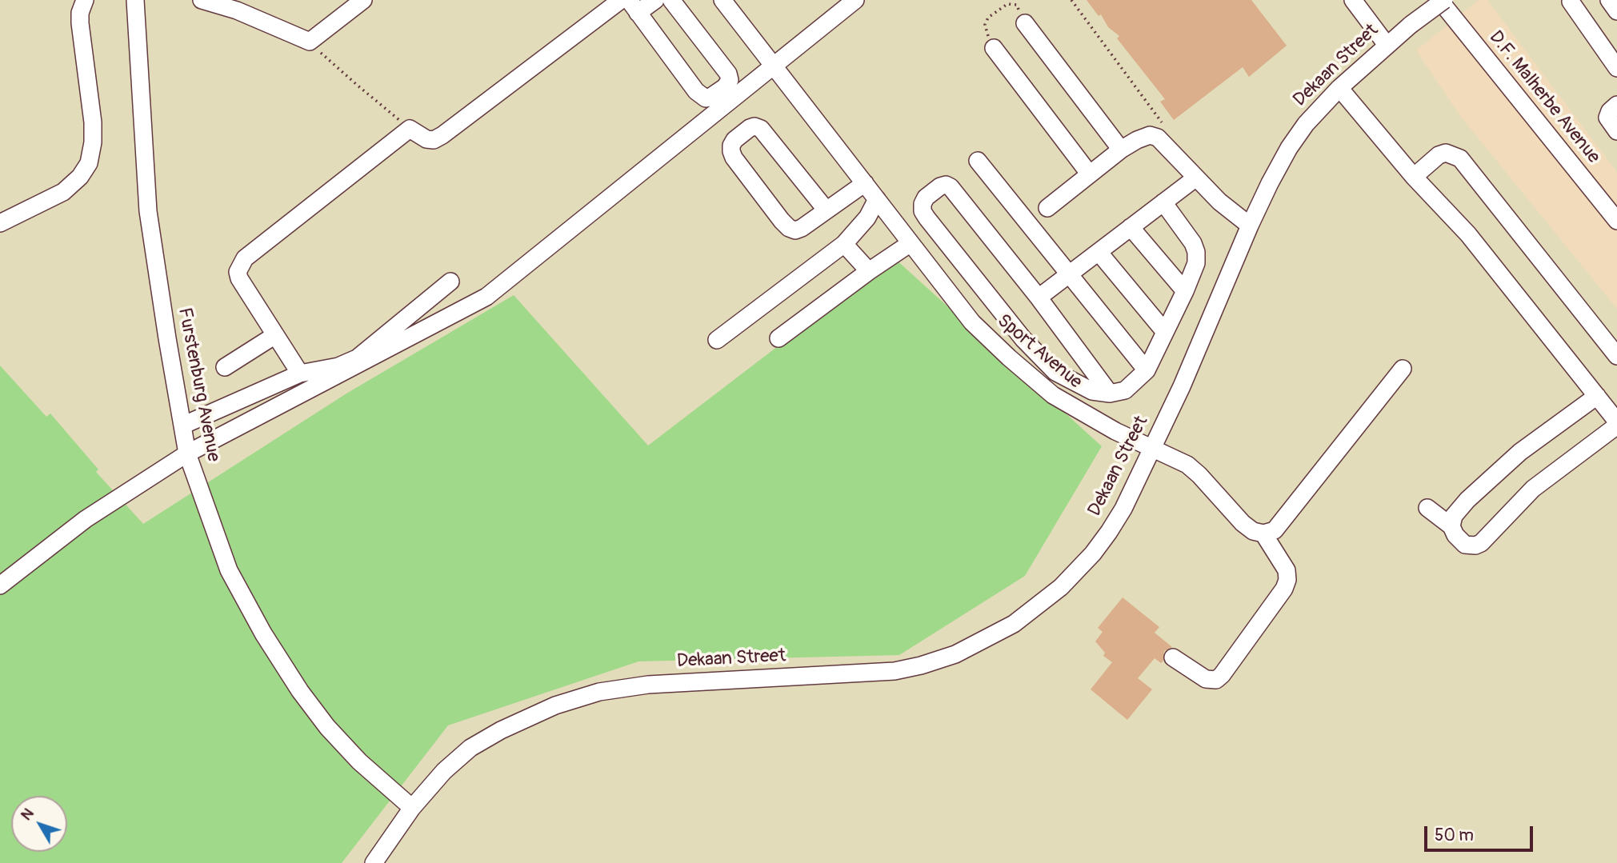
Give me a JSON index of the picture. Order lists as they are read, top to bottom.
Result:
{
  "streets": {
    "street": [
      "Dekaan Street",
      "D.F. Malherbe Avenue",
      "Sport Avenue",
      "Furstenburg Avenue"
    ]
  },
  "crossings": [
    ["Dekaan Street", "Sport Avenue"],
    ["Dekaan Street", "Furstenburg Avenue"]
  ],
  "scale_bar": "50 m",
  "north": "top left"
}
